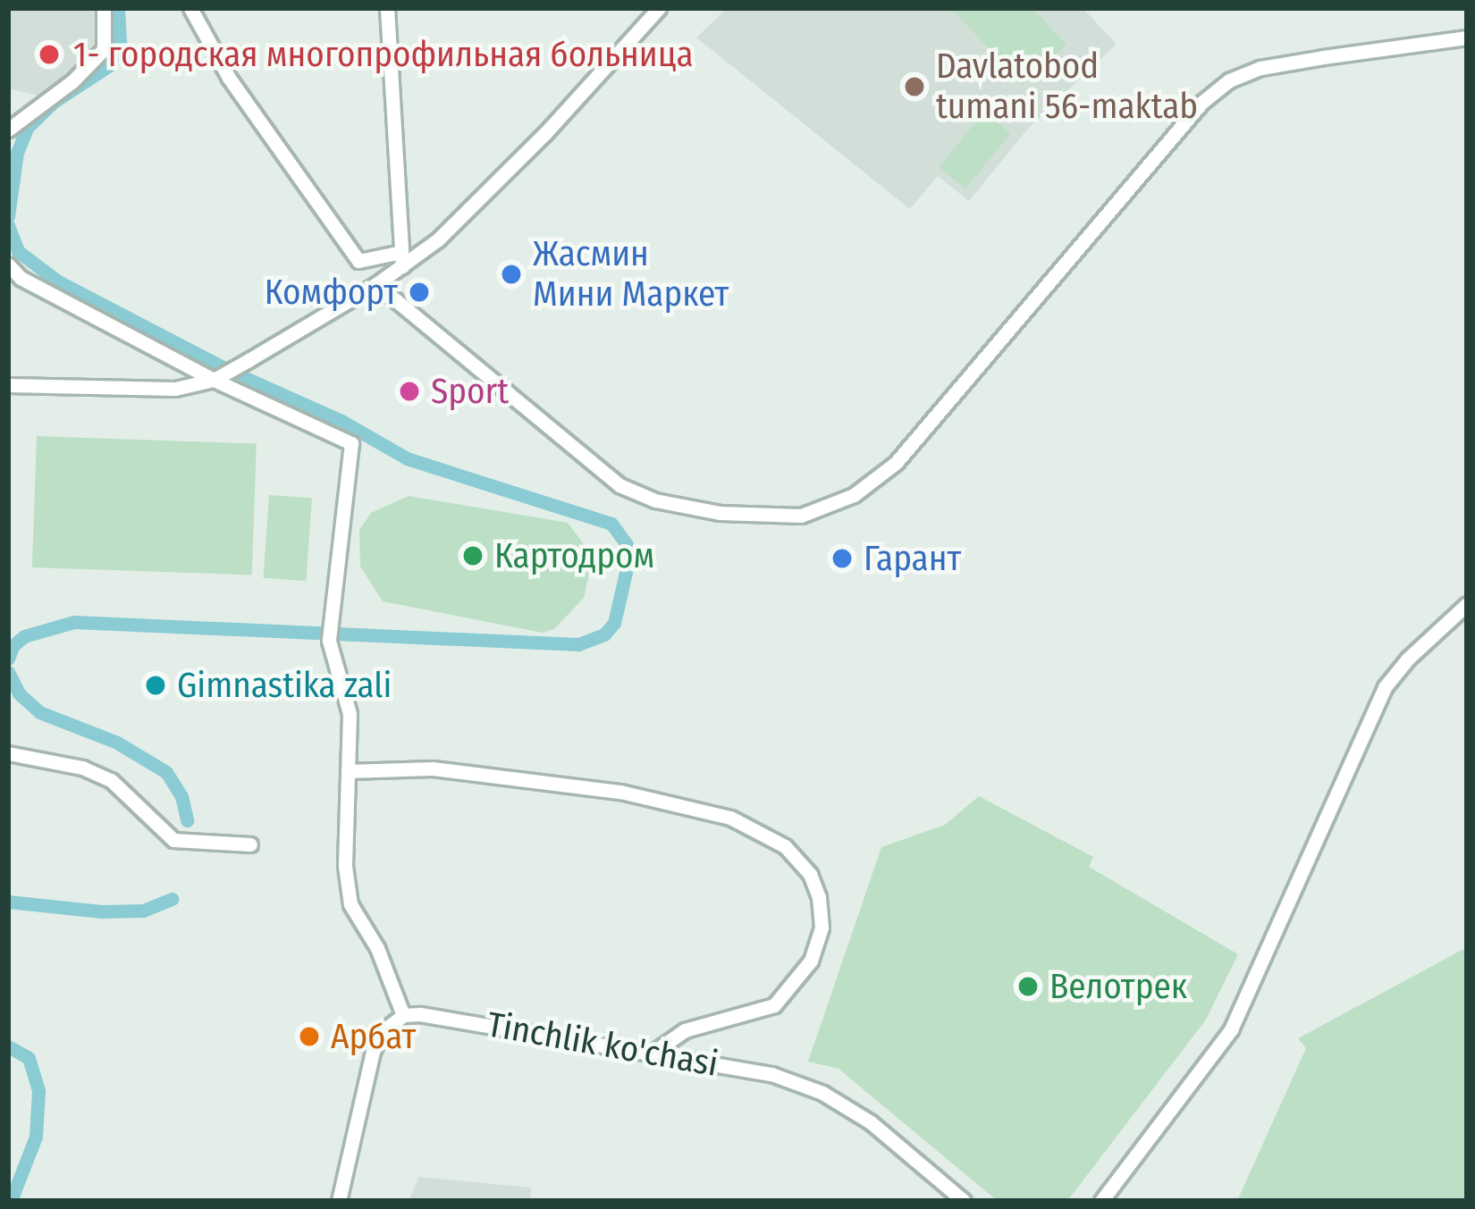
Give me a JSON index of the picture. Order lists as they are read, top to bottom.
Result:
{
  "streets": {
    "street": ["Tinchlik ko'chasi"]
  },
  "places": [
    "1- городская многопрофильная больница",
    "Davlatobod tumani 56-maktab",
    "Жасмин Мини Маркет",
    "Комфорт",
    "Sport",
    "Картодром",
    "Гарант",
    "Gimnastika zali",
    "Велотрек",
    "Арбат"
  ]
}
